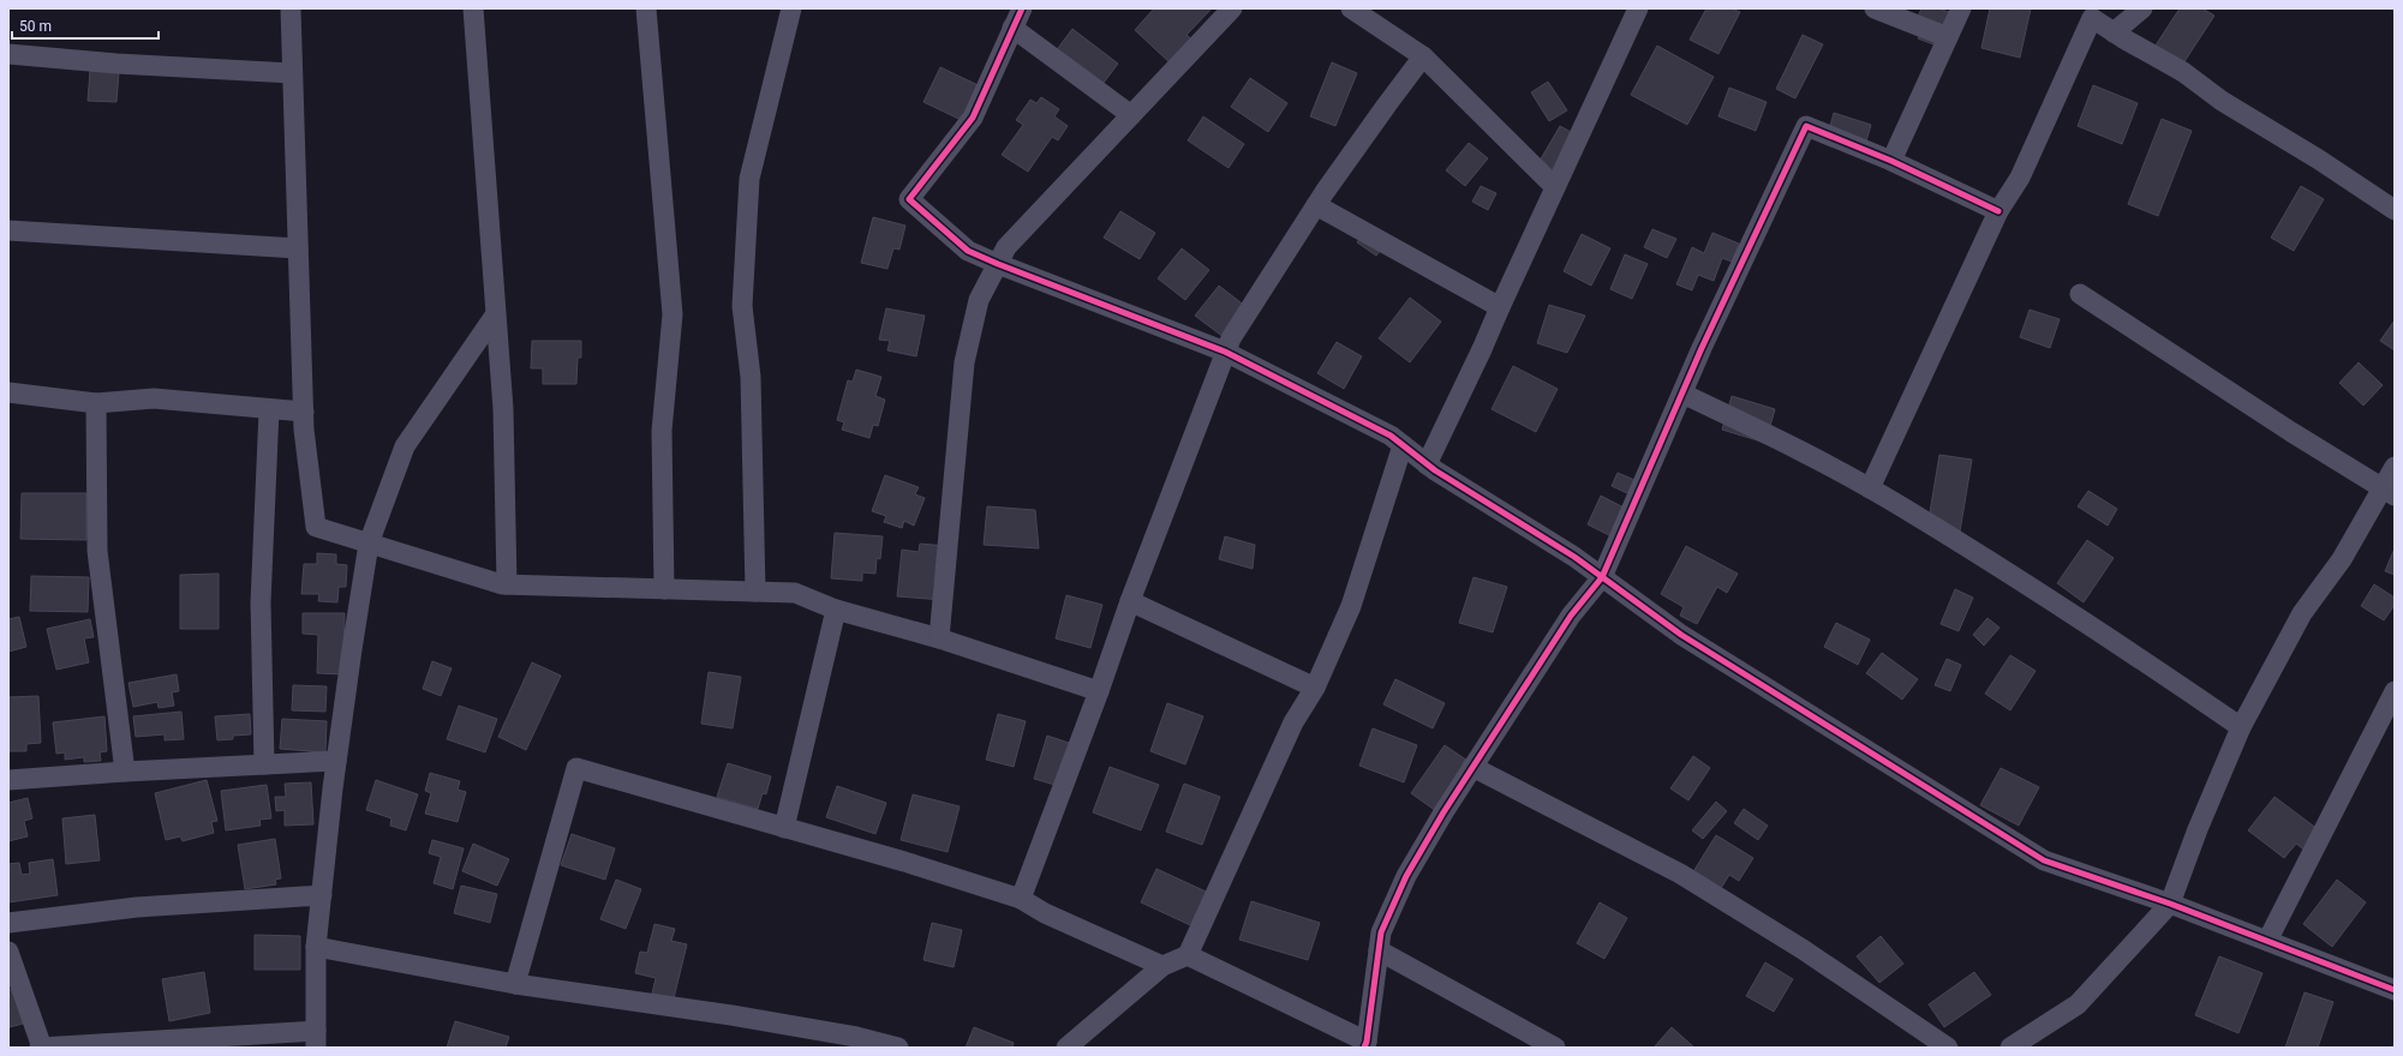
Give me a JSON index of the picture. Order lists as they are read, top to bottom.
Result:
{
  "scale_bar": "50 m"
}
